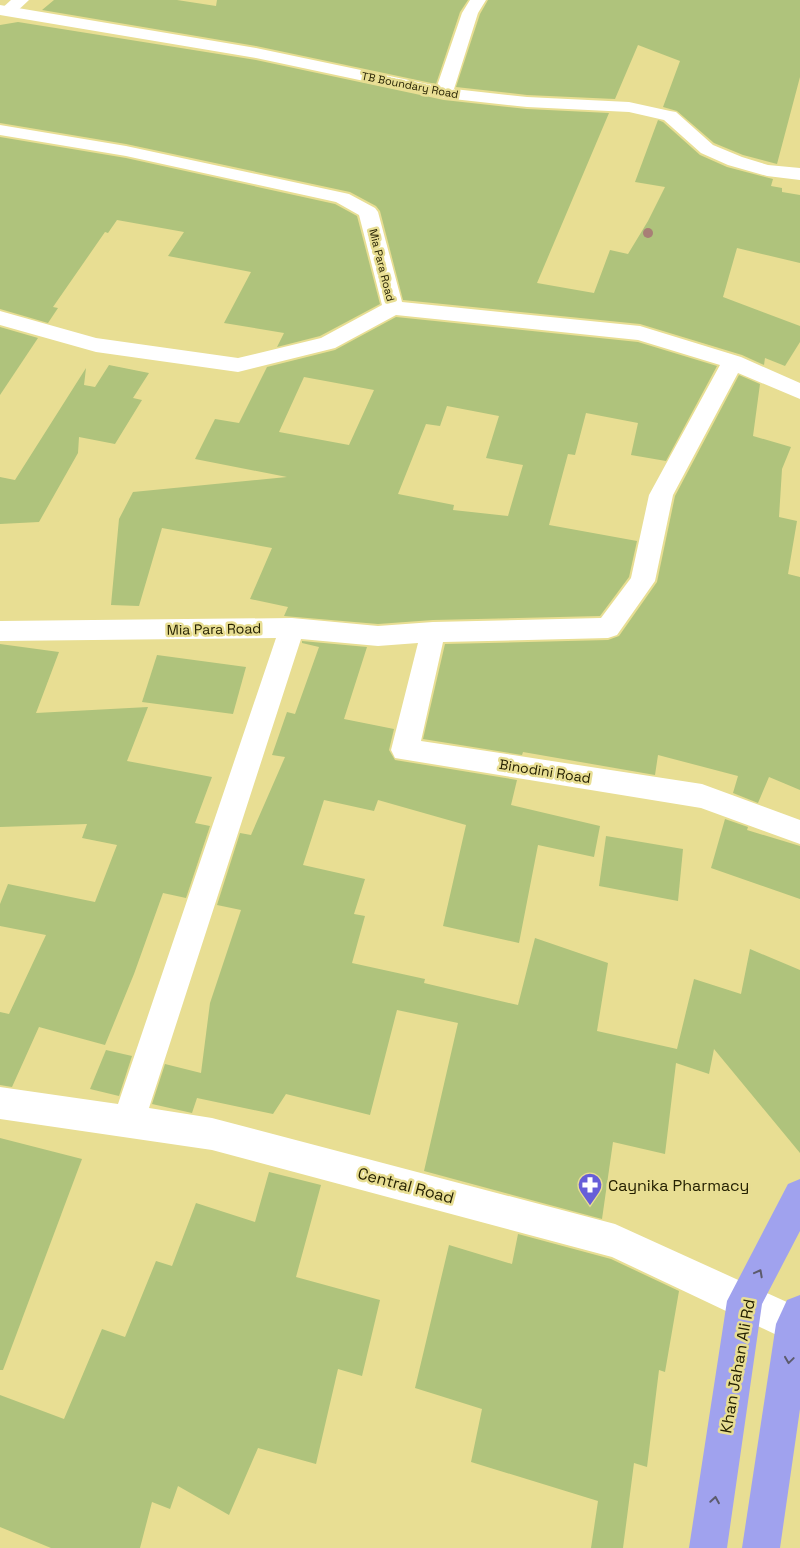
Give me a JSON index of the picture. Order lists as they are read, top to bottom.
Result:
{
  "streets": {
    "highway": ["Khan Jahan Ali Rd"],
    "street": [
      "TB Boundary Road",
      "Mia Para Road",
      "Binodini Road",
      "Central Road"
    ]
  },
  "crossings": [
    ["Mia Para Road", "Binodini Road"],
    ["Central Road", "Khan Jahan Ali Rd"]
  ],
  "places": {
    "pharmacy": ["Caynika Pharmacy"]
  }
}
